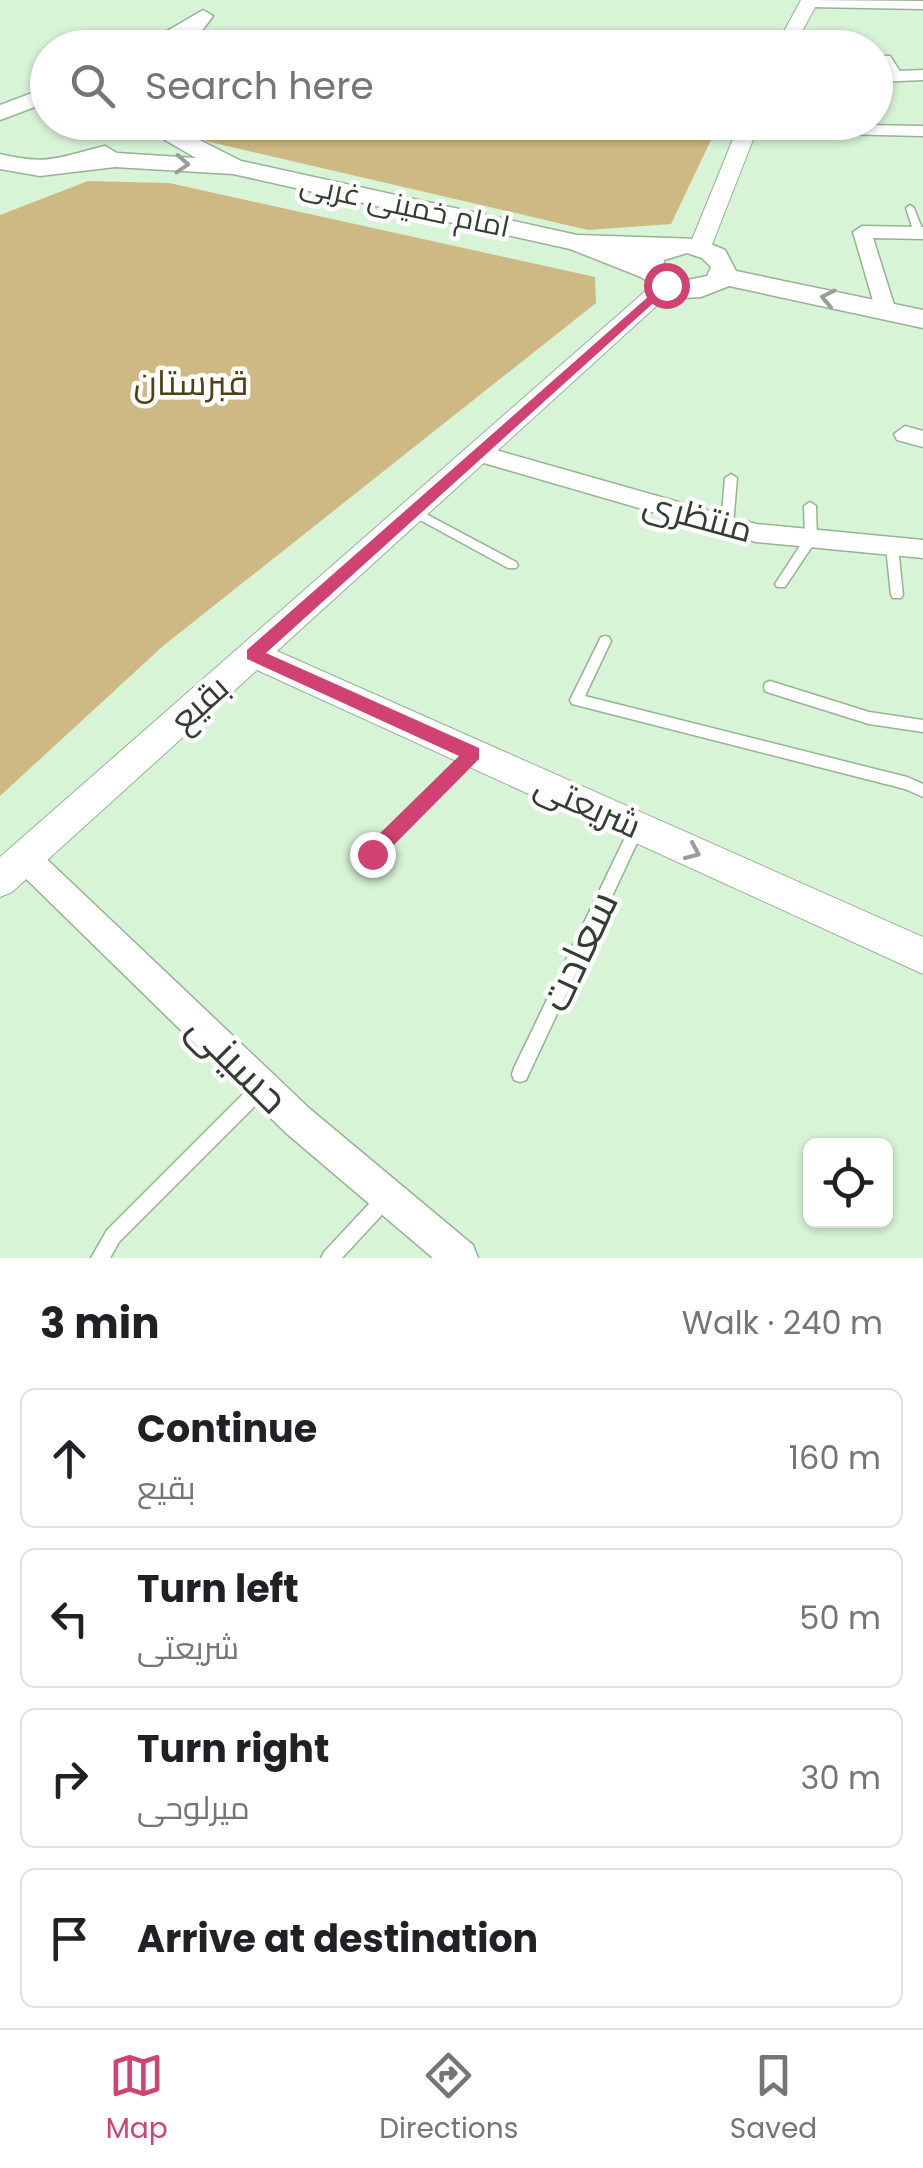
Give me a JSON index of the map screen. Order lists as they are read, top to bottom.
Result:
{
  "streets": {
    "main road": ["امام خمینی غربی"],
    "street": [
      "منتظری",
      "بقیع",
      "شریعتی",
      "حسینی"
    ],
    "lane": ["سعادت"]
  },
  "crossings": [
    ["امام خمینی غربی", "بقیع"],
    ["منتظری", "بقیع"],
    ["بقیع", "شریعتی"],
    ["بقیع", "حسینی"],
    ["شریعتی", "سعادت"]
  ],
  "one_way": ["شریعتی"],
  "parks": ["قبرستان"],
  "page": {
    "search": "Search here",
    "heading": ["3 min", "Walk · 240 m"],
    "list": [
      ["Continue", "بقیع", "160 m"],
      ["Turn left", "شریعتی", "50 m"],
      ["Turn right", "میرلوحی", "30 m"],
      "Arrive at destination"
    ],
    "nav": ["Map", "Directions", "Saved"]
  }
}
